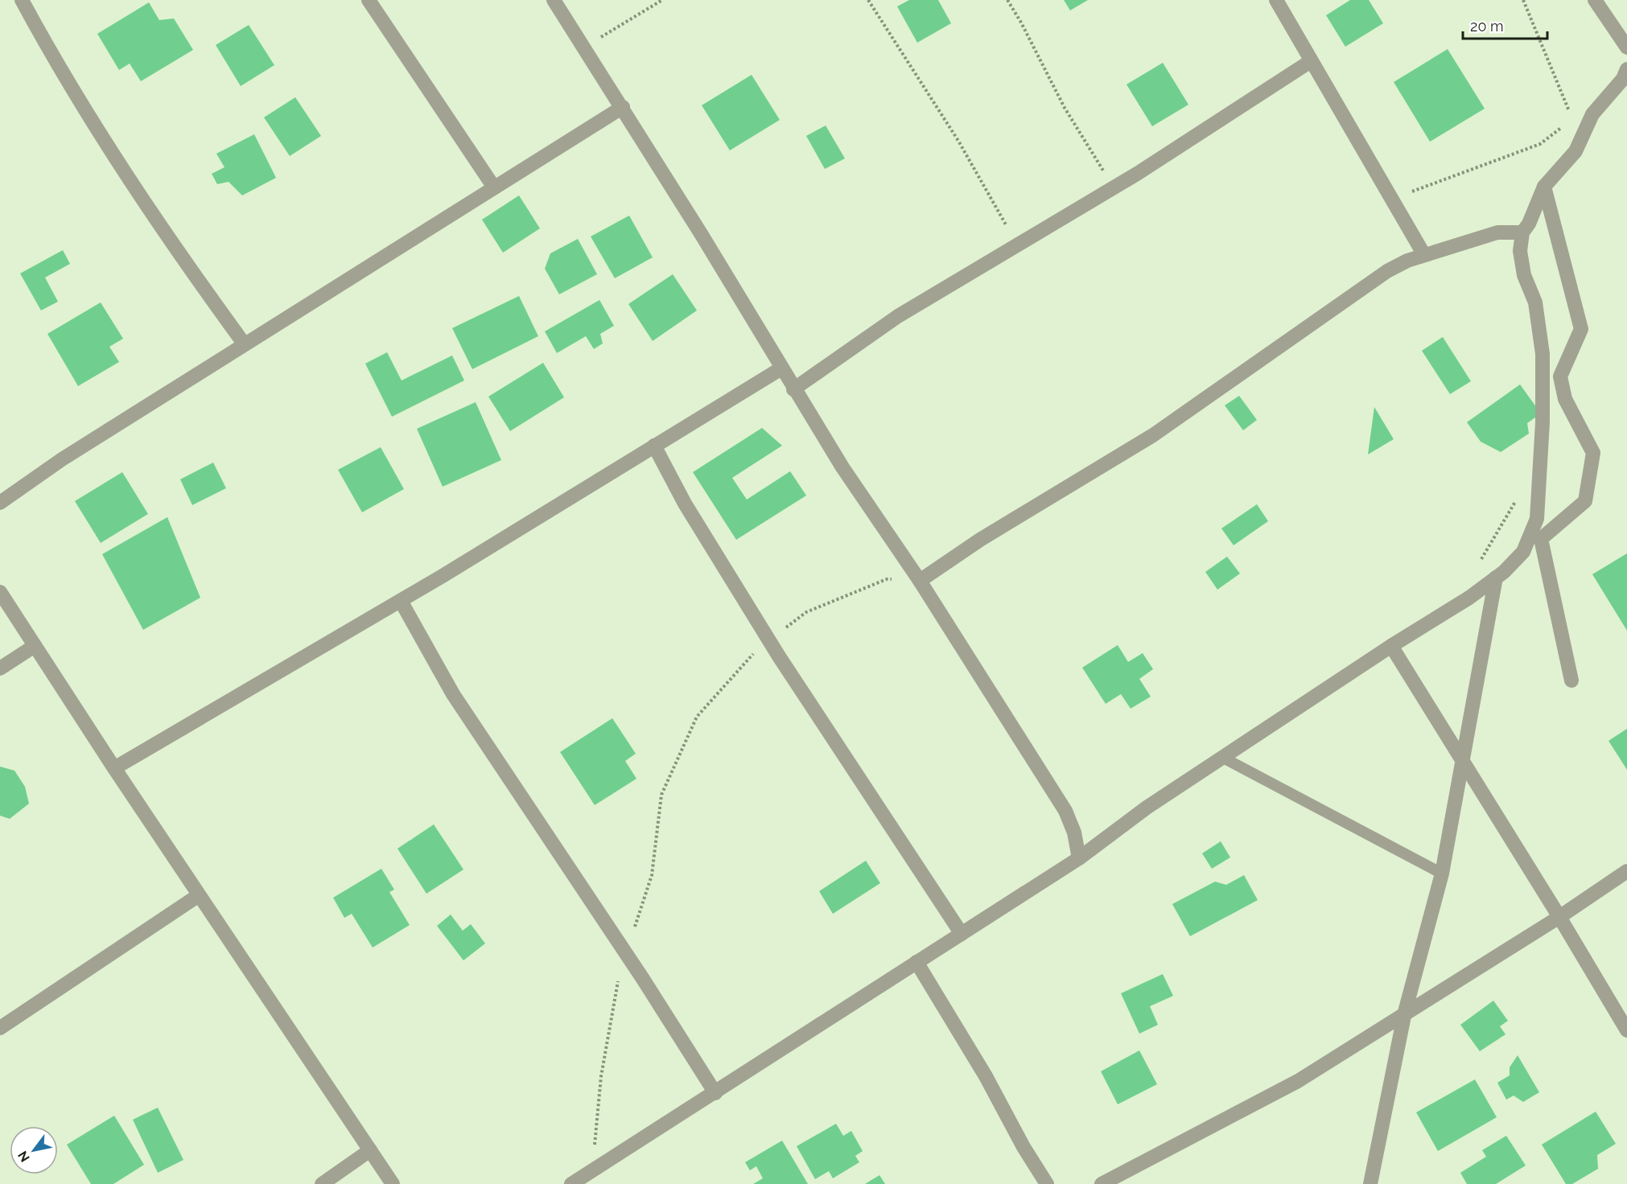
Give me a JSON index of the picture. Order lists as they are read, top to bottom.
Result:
{
  "scale_bar": "20 m",
  "north": "bottom left"
}
